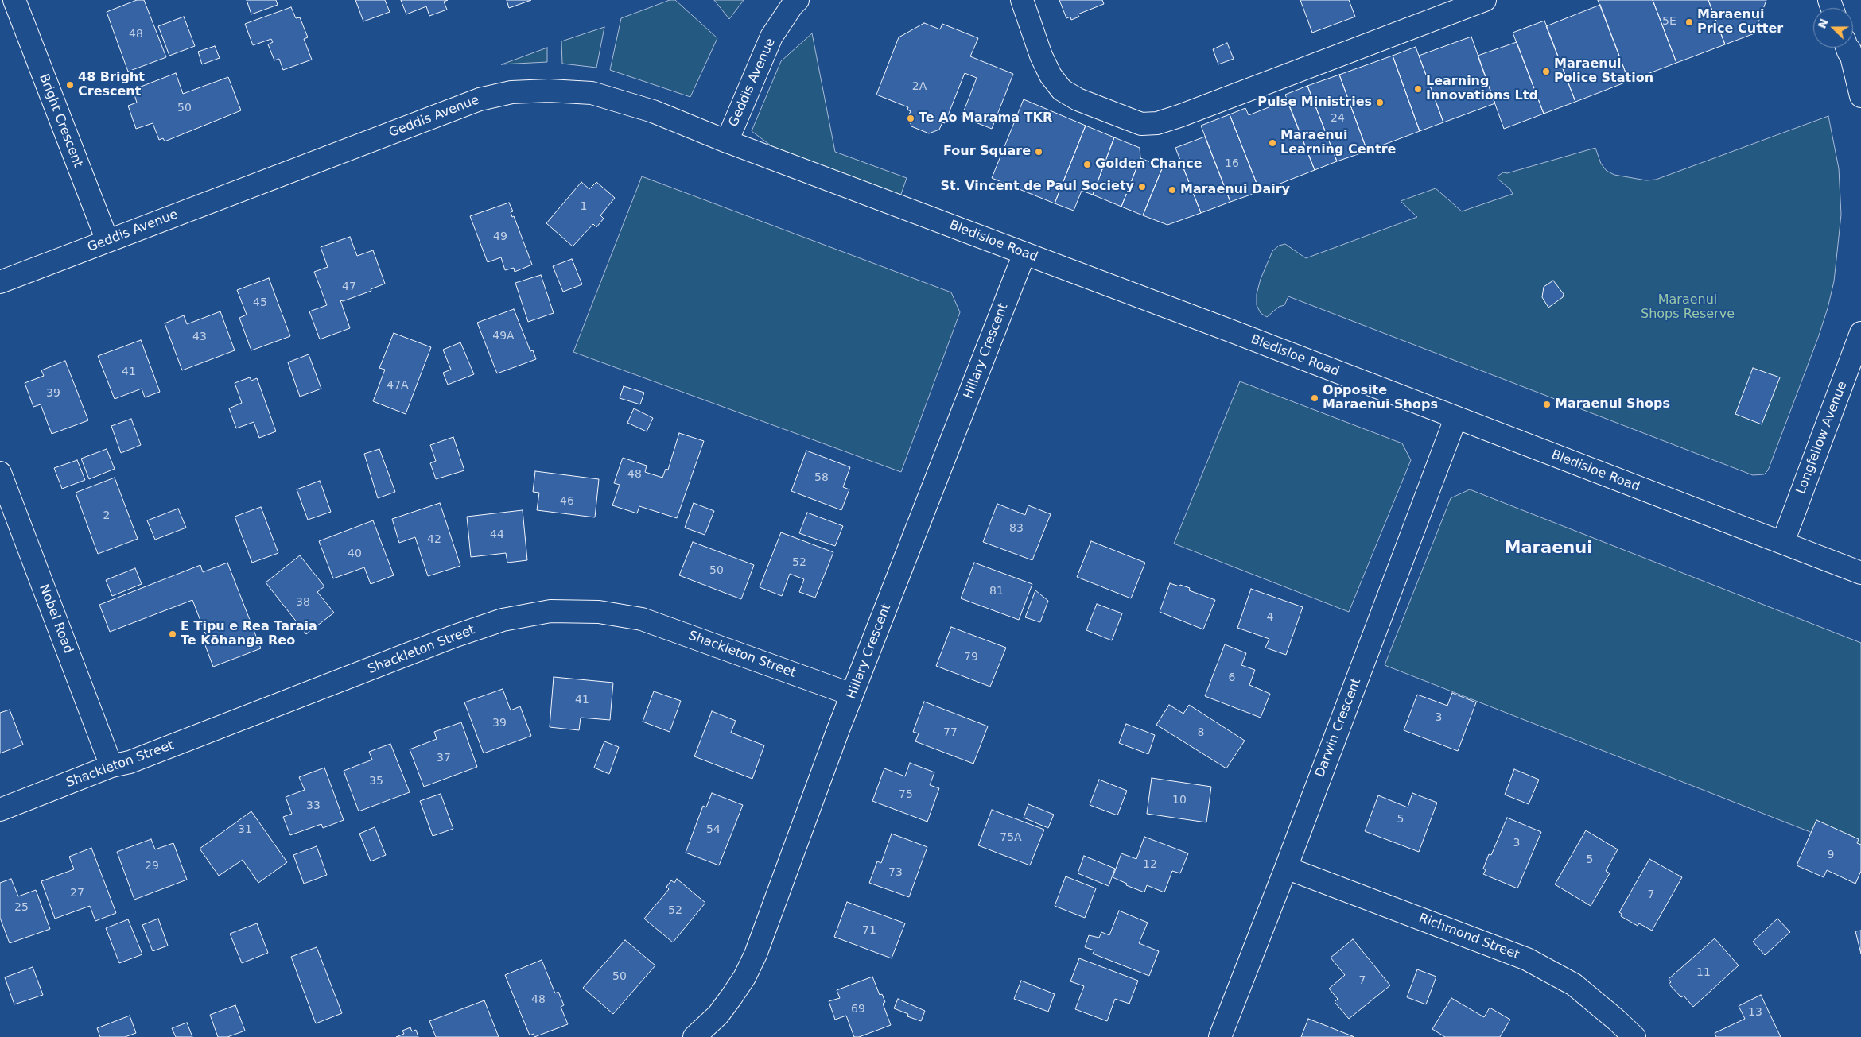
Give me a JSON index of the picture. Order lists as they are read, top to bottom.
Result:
{
  "streets": {
    "street": [
      "Geddis Avenue",
      "Bright Crescent",
      "Bledisloe Road",
      "Hillary Crescent",
      "Longfellow Avenue",
      "Nobel Road",
      "Shackleton Street",
      "Darwin Crescent",
      "Richmond Street"
    ]
  },
  "crossings": [
    ["Geddis Avenue", "Bright Crescent"],
    ["Geddis Avenue", "Bledisloe Road"],
    ["Bledisloe Road", "Hillary Crescent"],
    ["Bledisloe Road", "Longfellow Avenue"],
    ["Bledisloe Road", "Darwin Crescent"],
    ["Hillary Crescent", "Shackleton Street"],
    ["Nobel Road", "Shackleton Street"],
    ["Darwin Crescent", "Richmond Street"]
  ],
  "districts": ["Maraenui"],
  "parks": ["Maraenui Shops Reserve"],
  "places": [
    "Maraenui Price Cutter",
    "Maraenui Police Station",
    "48 Bright Crescent",
    "Learning Innovations Ltd",
    "Pulse Ministries",
    "Te Ao Marama TKR",
    "Maraenui Learning Centre",
    "Four Square",
    "Golden Chance",
    "St. Vincent de Paul Society",
    "Maraenui Dairy",
    "Opposite Maraenui Shops",
    "Maraenui Shops",
    "E Tipu e Rea Taraia Te Kōhanga Reo"
  ],
  "house_numbers": [
    "5E",
    "48",
    "2A",
    "50",
    "24",
    "16",
    "1",
    "49",
    "47",
    "45",
    "49A",
    "43",
    "41",
    "47A",
    "39",
    "48",
    "58",
    "46",
    "2",
    "83",
    "44",
    "42",
    "40",
    "52",
    "50",
    "81",
    "38",
    "4",
    "79",
    "6",
    "41",
    "3",
    "39",
    "77",
    "8",
    "37",
    "35",
    "75",
    "10",
    "33",
    "5",
    "31",
    "54",
    "75A",
    "3",
    "9",
    "5",
    "12",
    "29",
    "73",
    "27",
    "7",
    "25",
    "52",
    "71",
    "11",
    "50",
    "7",
    "48",
    "69",
    "13"
  ],
  "north": "left"
}
